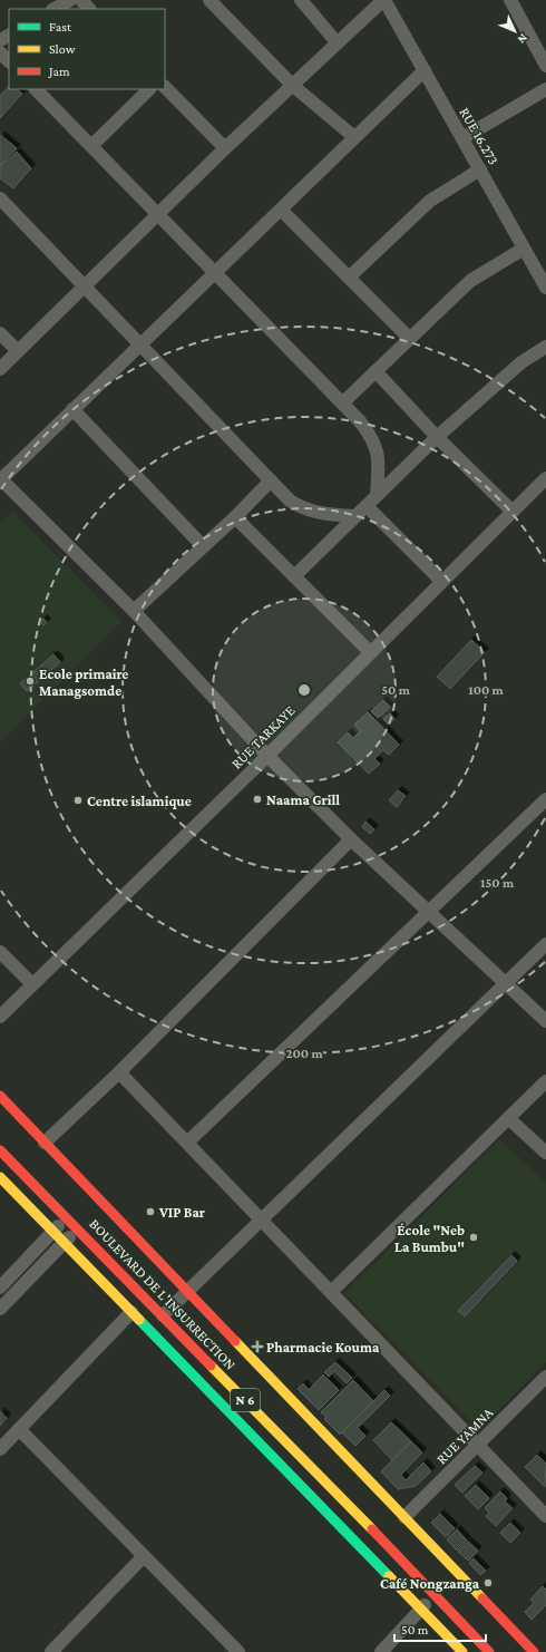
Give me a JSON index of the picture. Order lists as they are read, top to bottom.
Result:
{
  "streets": {
    "main road": ["BOULEVARD DE L'INSURRECTION", "N 6"],
    "street": ["RUE 16.273", "RUE TARKAYE", "RUE YAMNA"]
  },
  "places": {
    "other": [
      "Ecole primaire Managsomde",
      "Naama Grill",
      "Centre islamique",
      "VIP Bar",
      "École \"Neb La Bumbu\"",
      "Café Nongzanga"
    ],
    "health": ["Pharmacie Kouma"]
  },
  "legend": ["Fast", "Slow", "Jam"],
  "scale_bar": "50 m",
  "north": "bottom right",
  "rings": [
    "50 m",
    "100 m",
    "150 m",
    "200 m"
  ]
}
